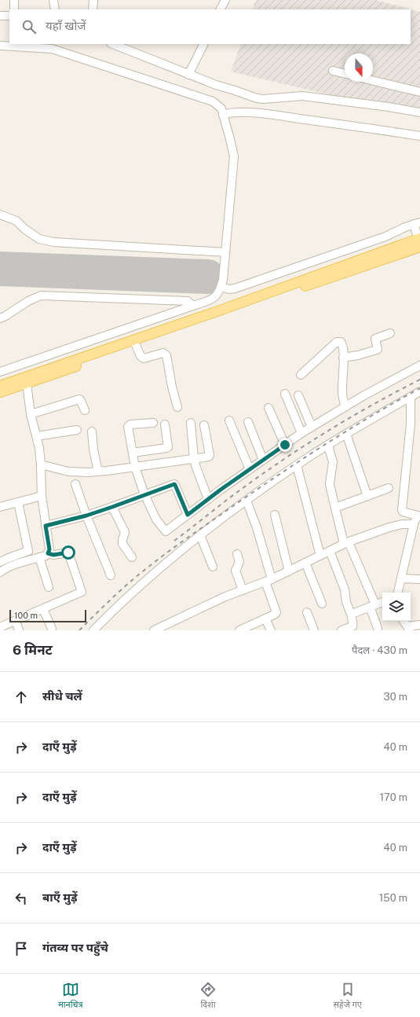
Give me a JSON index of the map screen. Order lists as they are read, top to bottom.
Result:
{
  "scale_bar": "100 m",
  "north": "bottom",
  "page": {
    "search": "यहाँ खोजें",
    "scale": "100 m",
    "heading": ["6 मिनट", "पैदल · 430 m"],
    "list": [
      ["सीधे चलें", "30 m"],
      ["दाएँ मुड़ें", "40 m"],
      ["दाएँ मुड़ें", "170 m"],
      ["दाएँ मुड़ें", "40 m"],
      ["बाएँ मुड़ें", "150 m"],
      "गंतव्य पर पहुँचे"
    ],
    "nav": ["मानचित्र", "दिशा", "सहेजे गए"]
  }
}
